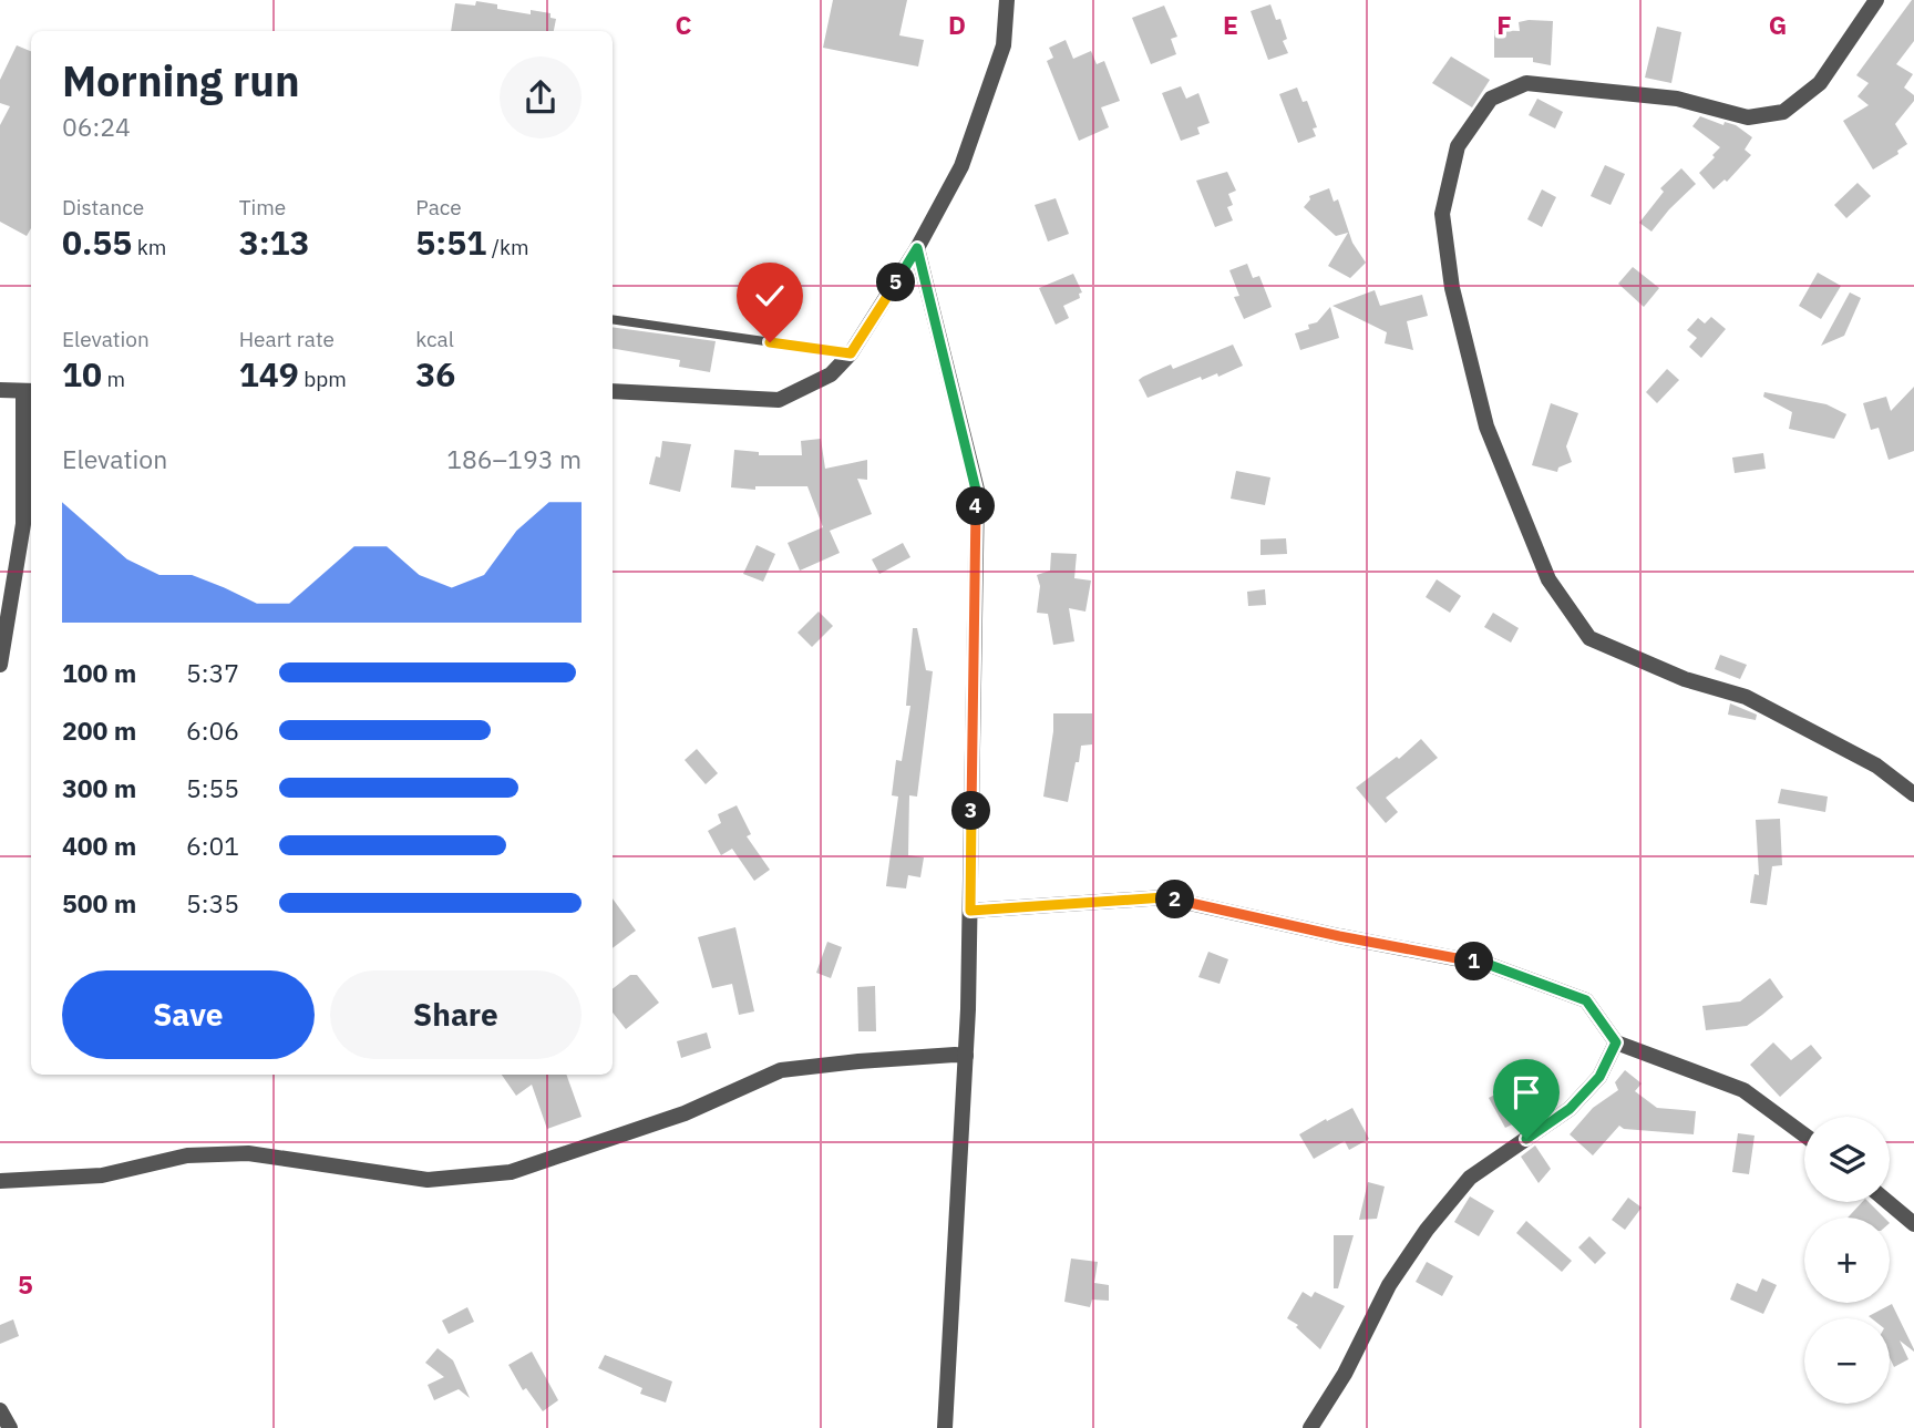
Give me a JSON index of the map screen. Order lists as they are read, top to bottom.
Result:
{
  "page": {
    "heading": ["Morning run", "06:24"],
    "stats": [
      ["Distance", "0.55 km"],
      ["Time", "3:13"],
      ["Pace", "5:51 /km"],
      ["Elevation", "10 m"],
      ["Heart rate", "149 bpm"],
      ["kcal", "36"]
    ],
    "pins": [
      "5",
      "4",
      "3",
      "2",
      "1"
    ],
    "chart": ["Elevation", "186–193 m"],
    "list": [
      {
        "name": "100 m",
        "note": "5:37"
      },
      {
        "name": "200 m",
        "note": "6:06"
      },
      {
        "name": "300 m",
        "note": "5:55"
      },
      {
        "name": "400 m",
        "note": "6:01"
      },
      {
        "name": "500 m",
        "note": "5:35"
      }
    ],
    "buttons": ["Save", "Share"],
    "map_buttons": ["+", "−"]
  },
  "grid": {
    "columns": [
      "C",
      "D",
      "E",
      "F",
      "G"
    ],
    "rows": ["5"]
  }
}
